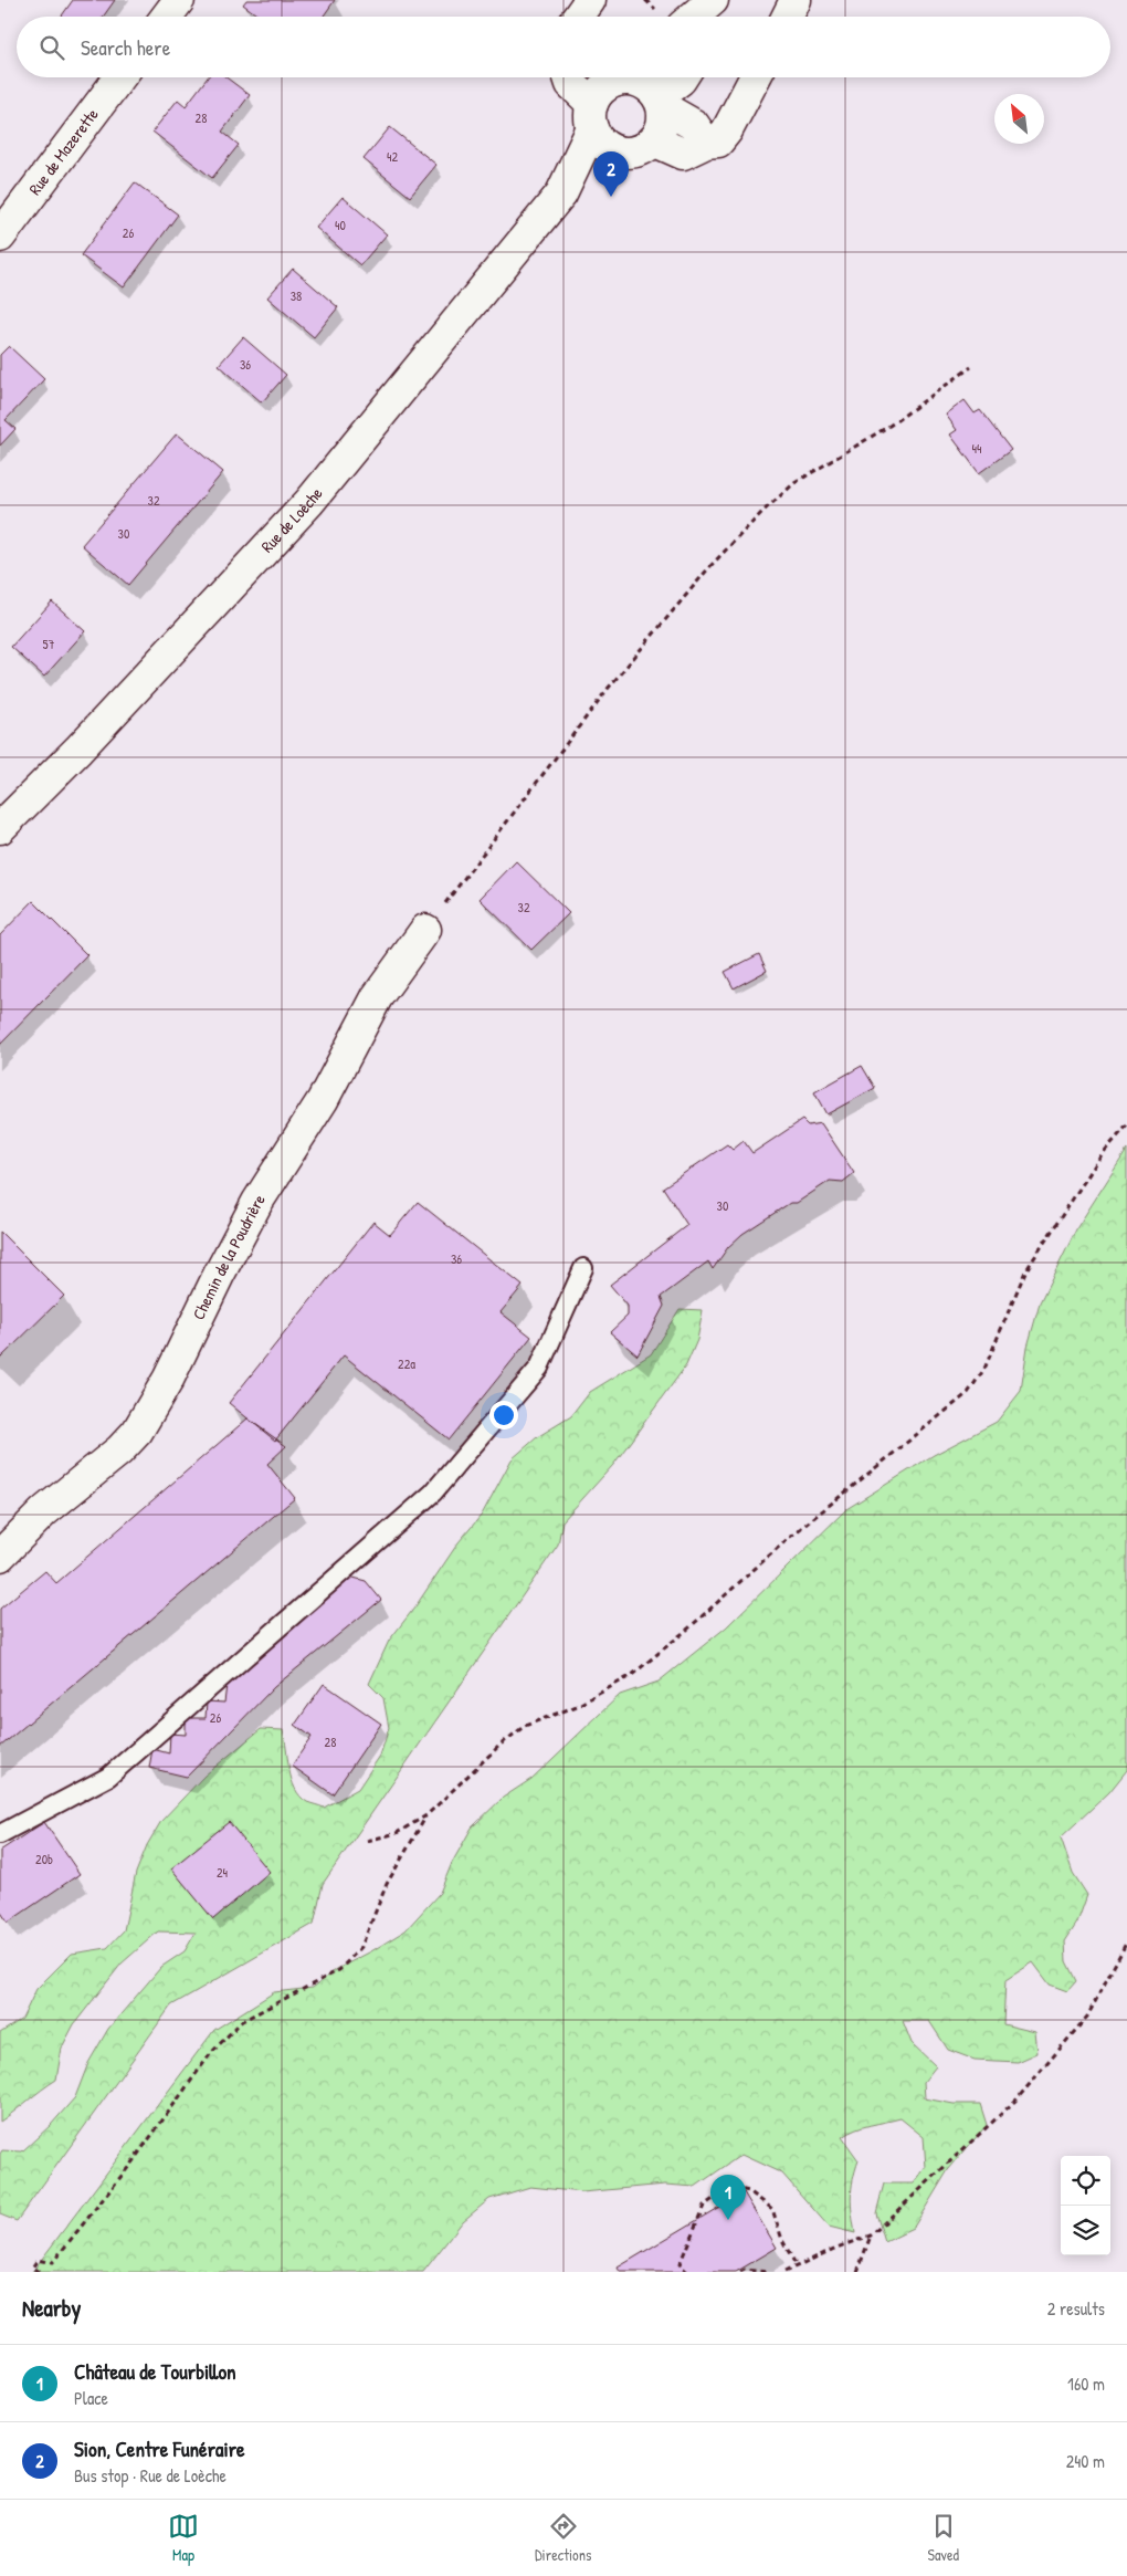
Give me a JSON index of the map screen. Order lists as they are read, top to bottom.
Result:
{
  "streets": {
    "street": ["Rue de Mazerette", "Rue de Loèche", "Chemin de la Poudrière"]
  },
  "house_numbers": [
    "28",
    "42",
    "40",
    "26",
    "38",
    "36",
    "44",
    "32",
    "30",
    "57",
    "32",
    "30",
    "36",
    "22a",
    "26",
    "28",
    "20b",
    "24"
  ],
  "north": "top left",
  "page": {
    "search": "Search here",
    "pins": ["2", "1"],
    "heading": ["Nearby", "2 results"],
    "list": [
      {
        "mark": "1",
        "name": "Château de Tourbillon",
        "note": "Place",
        "value": "160 m"
      },
      {
        "mark": "2",
        "name": "Sion, Centre Funéraire",
        "note": "Bus stop · Rue de Loèche",
        "value": "240 m"
      }
    ],
    "nav": ["Map", "Directions", "Saved"]
  }
}
